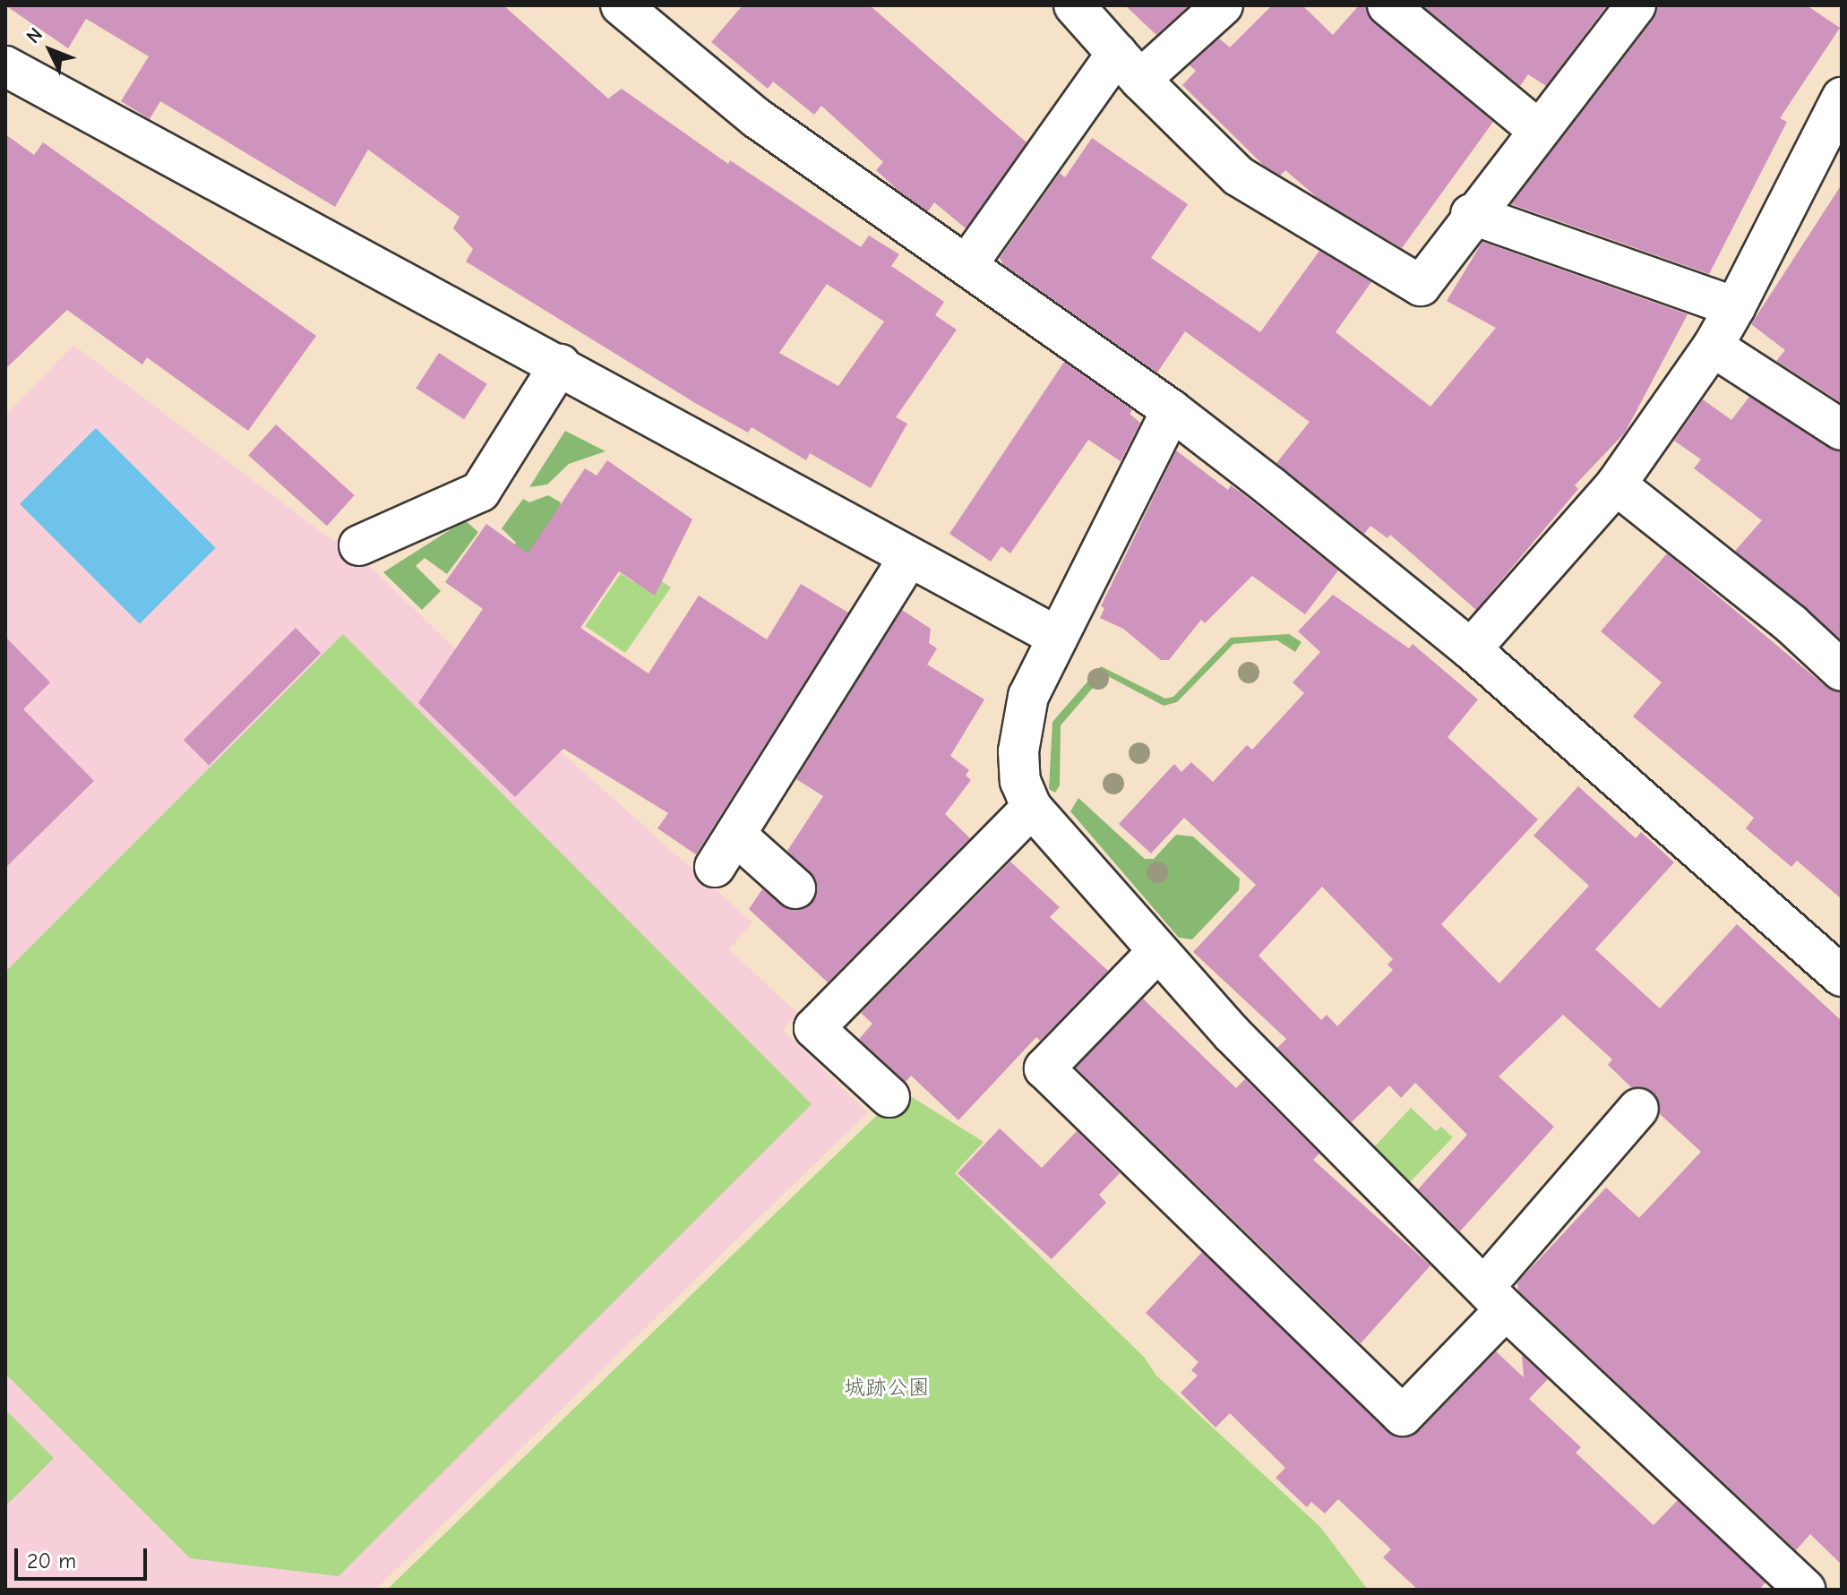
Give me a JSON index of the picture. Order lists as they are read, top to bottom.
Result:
{
  "parks": ["城跡公園"],
  "scale_bar": "20 m",
  "north": "top left"
}
